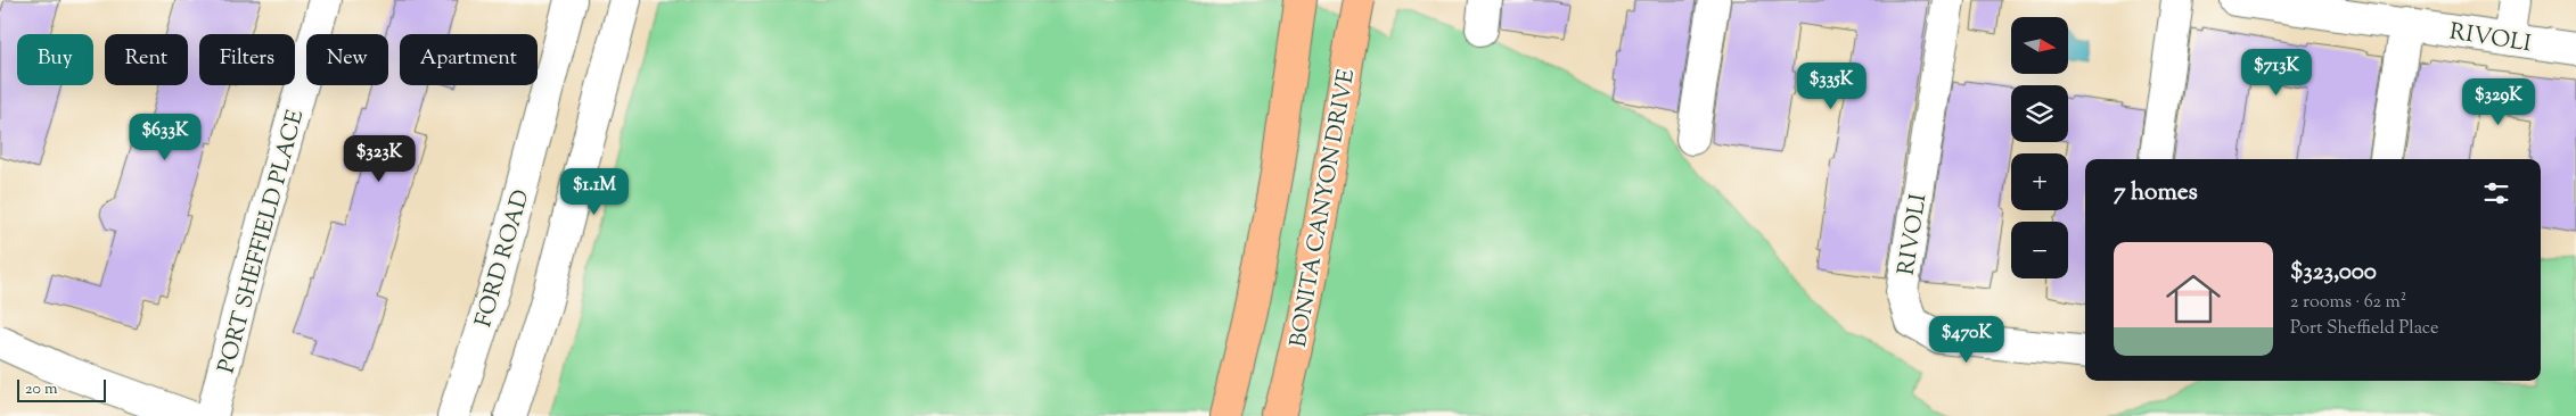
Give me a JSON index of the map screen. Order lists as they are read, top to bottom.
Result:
{
  "streets": {
    "main road": ["BONITA CANYON DRIVE"],
    "street": ["RIVOLI", "PORT SHEFFIELD PLACE", "FORD ROAD"]
  },
  "scale_bar": "20 m",
  "north": "right",
  "page": {
    "map_buttons": ["+", "−"],
    "chip": [
      "Buy",
      "Rent",
      "Filters",
      "New",
      "Apartment"
    ],
    "price": [
      "$713K",
      "$335K",
      "$329K",
      "$633K",
      "$323K",
      "$1.1M",
      "$470K"
    ],
    "heading": "7 homes",
    "list": [
      {
        "name": "$323,000",
        "note": "2 rooms · 62 m² · Port Sheffield Place"
      }
    ],
    "scale": "20 m"
  }
}
